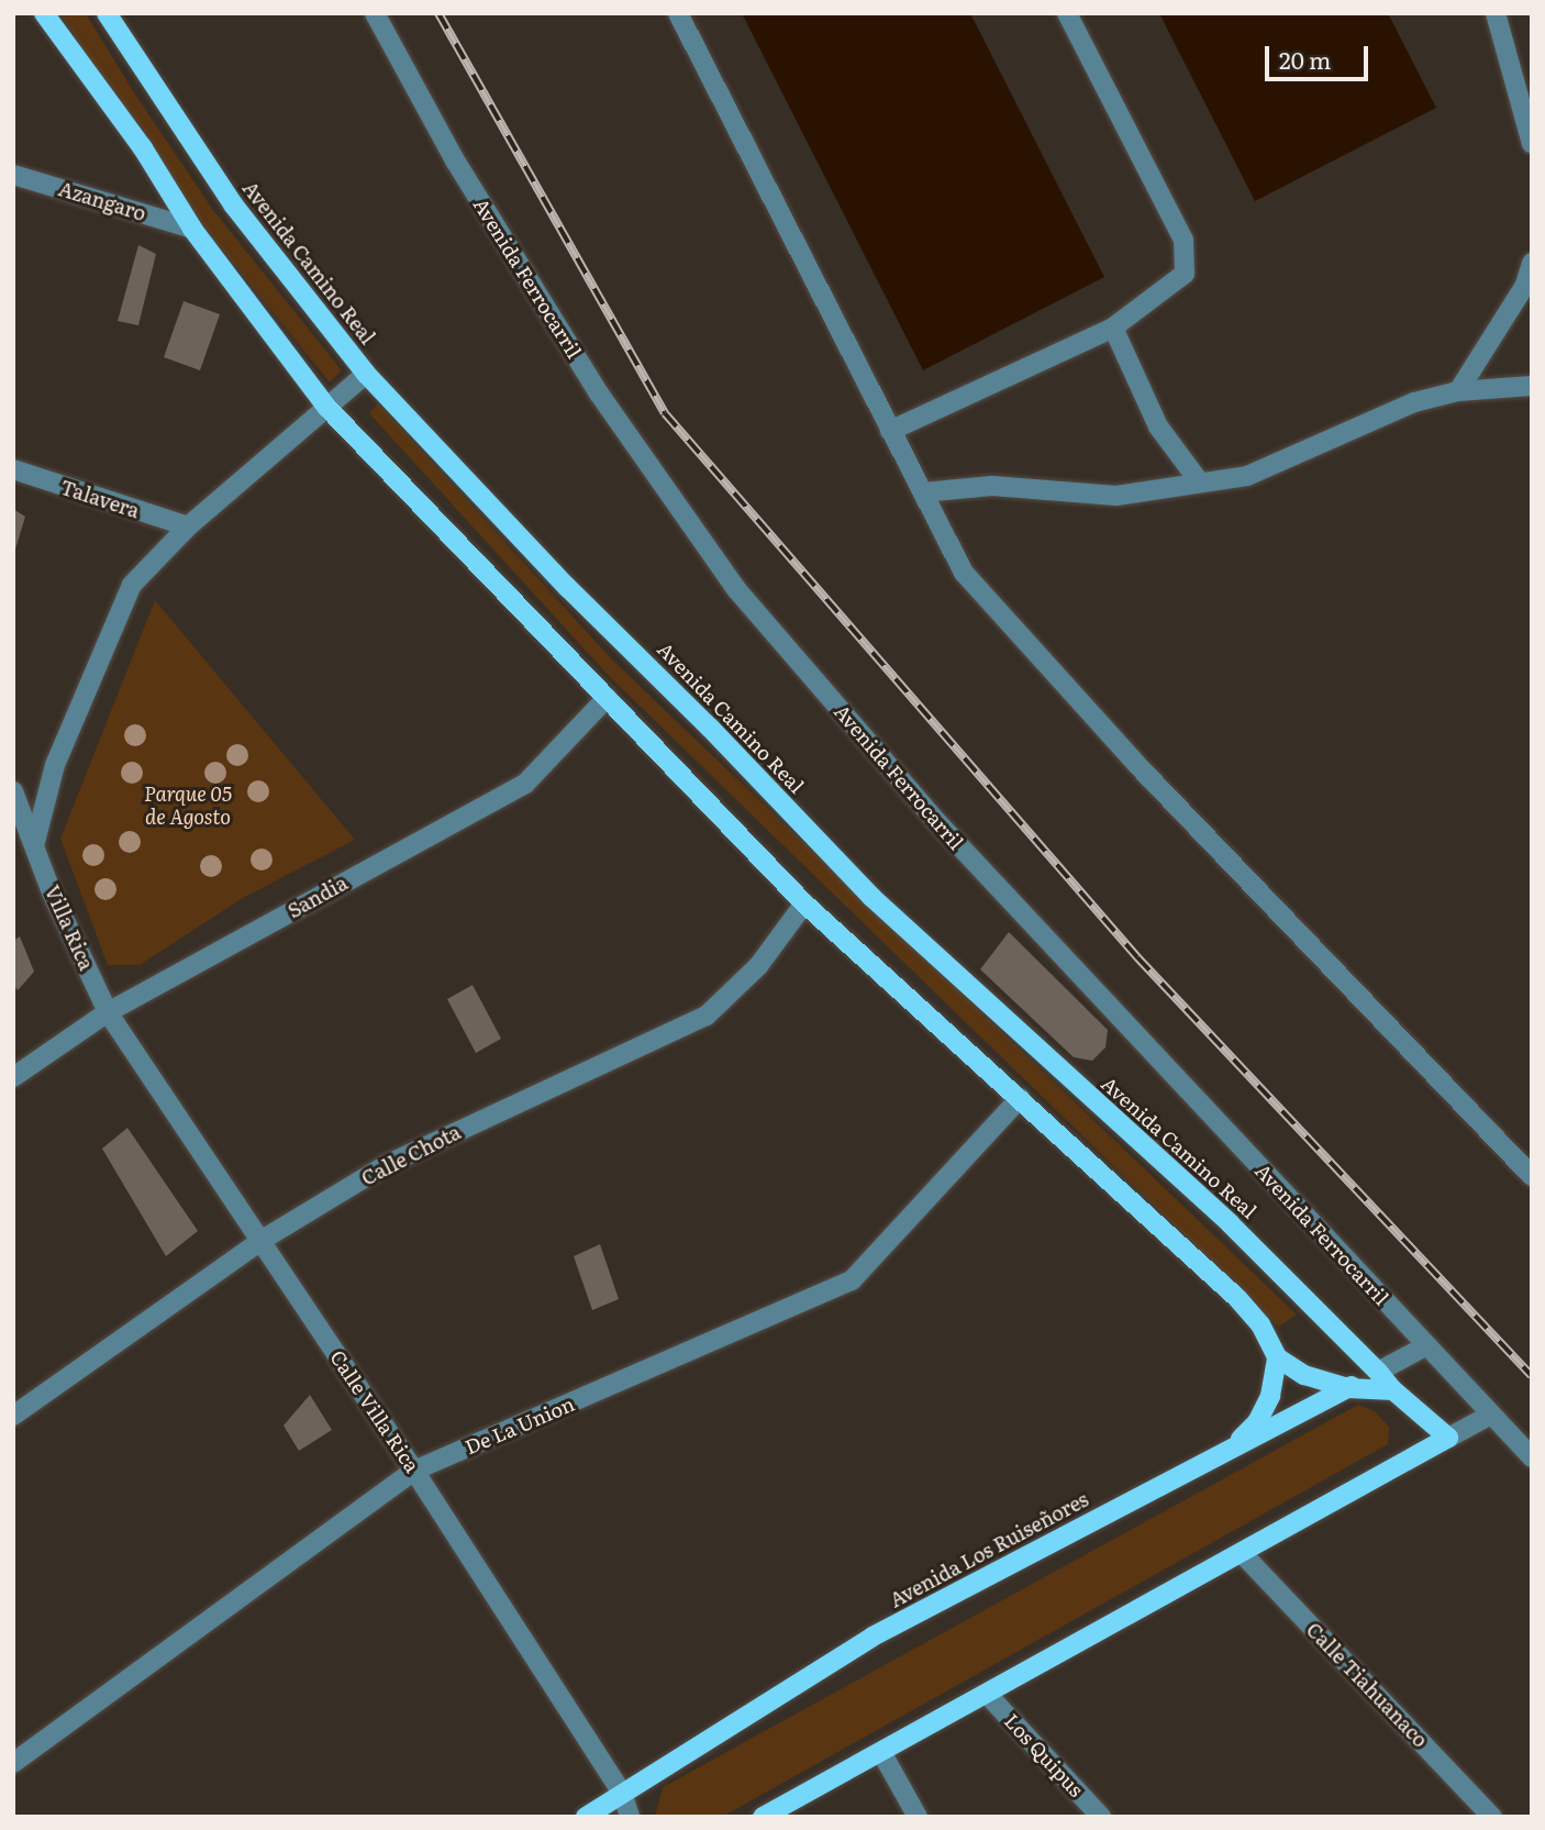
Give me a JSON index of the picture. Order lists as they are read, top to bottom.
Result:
{
  "streets": {
    "main road": ["Avenida Camino Real", "Avenida Los Ruiseñores"],
    "street": [
      "Azangaro",
      "Avenida Ferrocarril",
      "Talavera",
      "Sandia",
      "Villa Rica",
      "Calle Chota",
      "Calle Villa Rica",
      "De La Union",
      "Calle Tiahuanaco",
      "Los Quipus"
    ]
  },
  "crossings": [
    ["Avenida Camino Real", "Avenida Los Ruiseñores"],
    ["Avenida Ferrocarril", "Avenida Los Ruiseñores"],
    ["Sandia", "Villa Rica"],
    ["Sandia", "Calle Villa Rica"],
    ["Villa Rica", "Calle Villa Rica"],
    ["Calle Chota", "Calle Villa Rica"],
    ["Calle Villa Rica", "De La Union"],
    ["Calle Villa Rica", "Avenida Los Ruiseñores"]
  ],
  "parks": ["Parque 05 de Agosto"],
  "scale_bar": "20 m"
}
